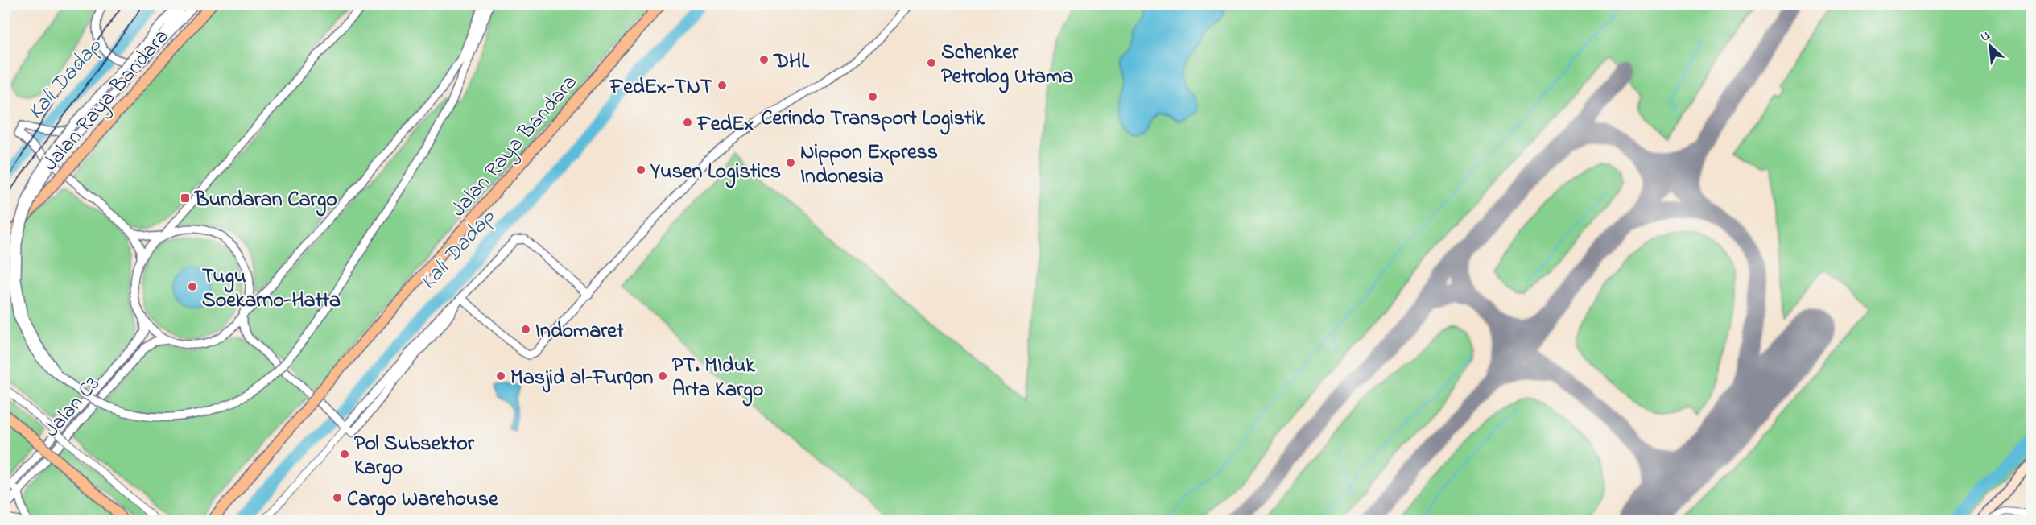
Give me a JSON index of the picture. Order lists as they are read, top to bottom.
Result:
{
  "streets": {
    "main road": ["Jalan Raya Bandara"],
    "street": ["Jalan C3"]
  },
  "water": ["Kali Dadap"],
  "places": {
    "other": [
      "DHL",
      "Schenker Petrolog Utama",
      "FedEx-TNT",
      "Cerindo Transport Logistik",
      "FedEx",
      "Nippon Express Indonesia",
      "Yusen Logistics",
      "Tugu Soekarno-Hatta",
      "Indomaret",
      "Masjid al-Furqon",
      "PT. MIduk Arta Kargo",
      "Pol Subsektor Kargo",
      "Cargo Warehouse"
    ],
    "transit": ["Bundaran Cargo"]
  },
  "north": "top left"
}
